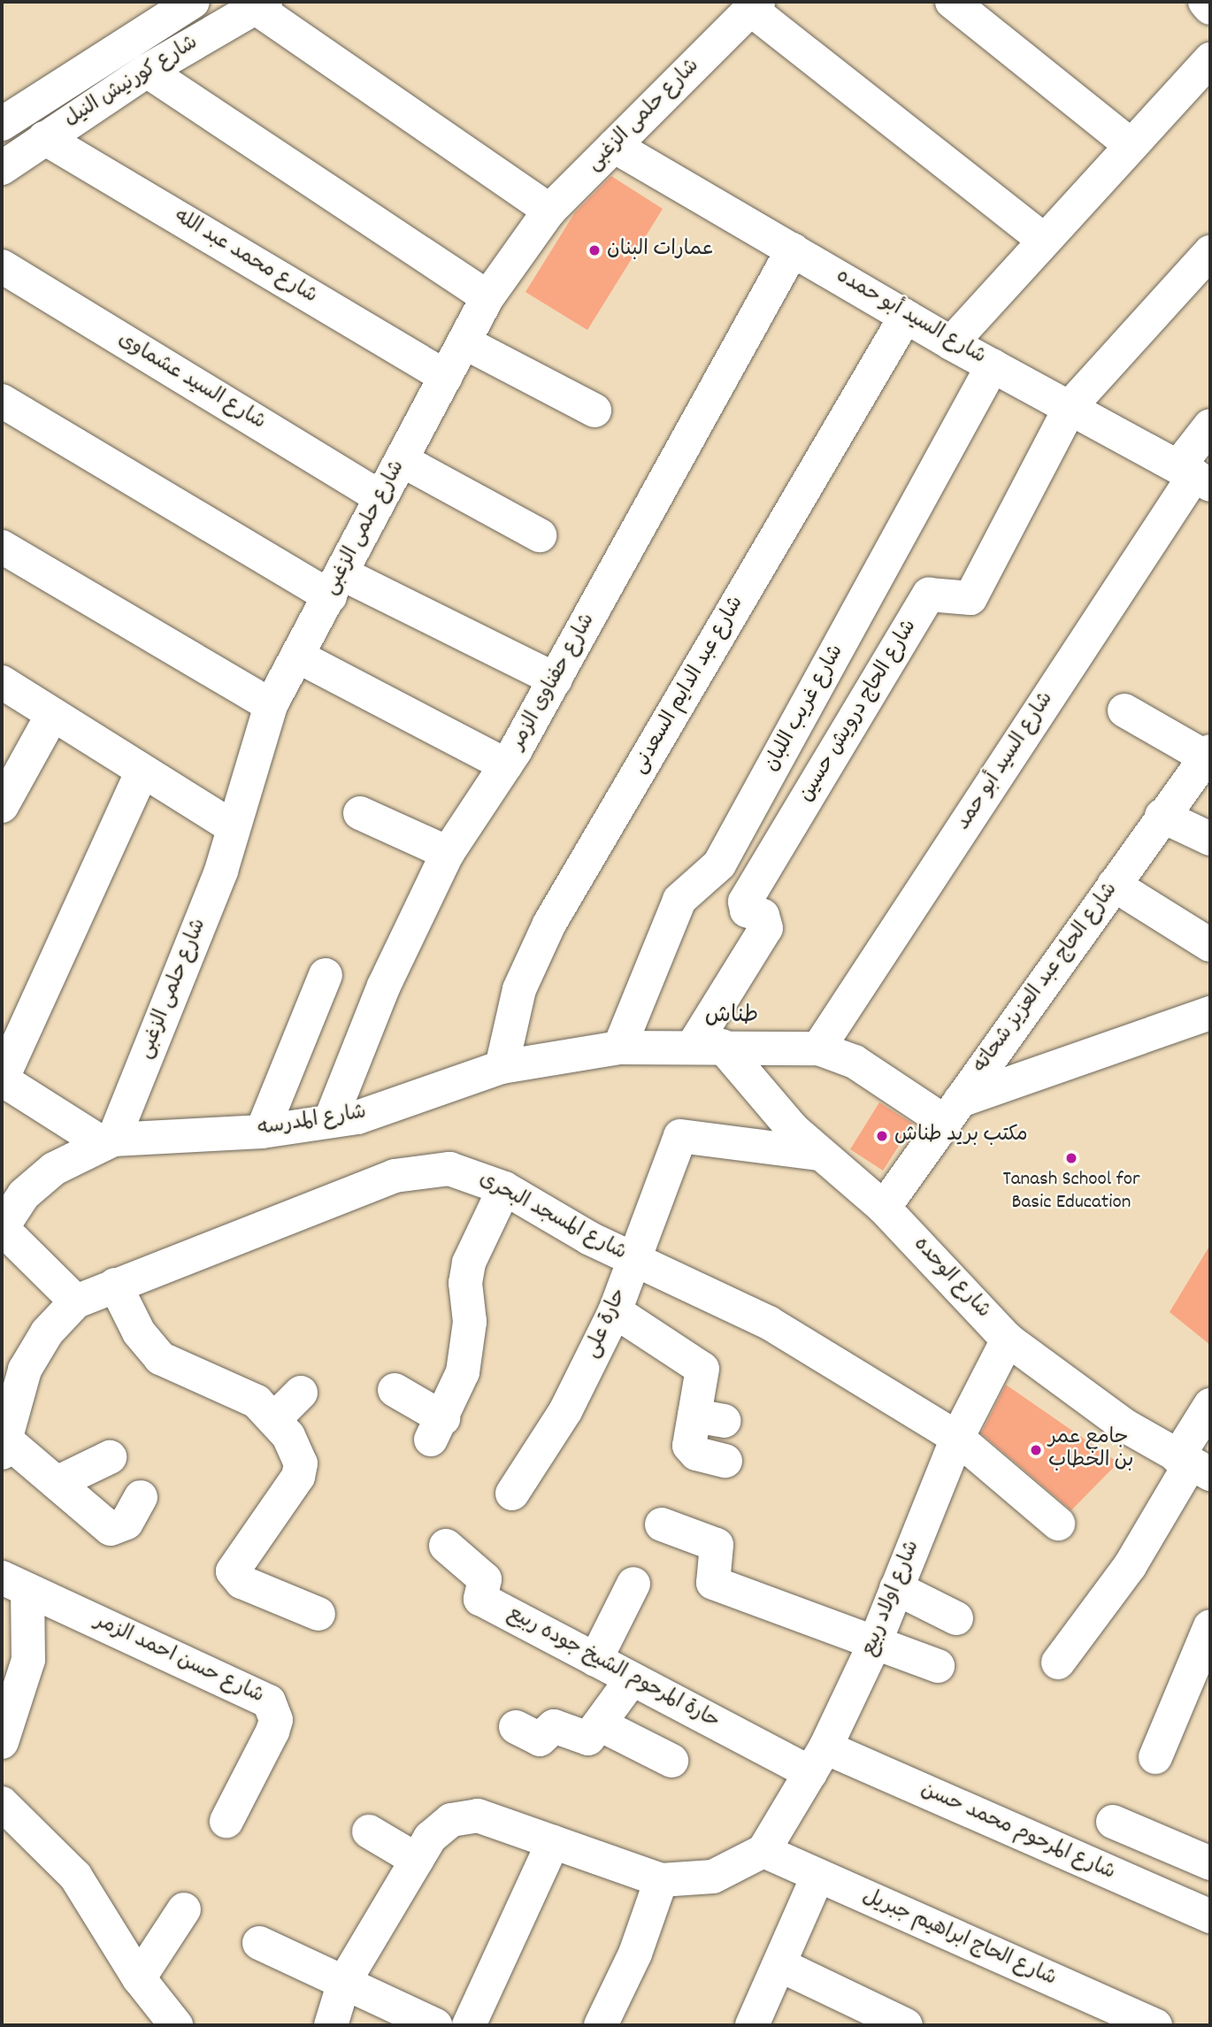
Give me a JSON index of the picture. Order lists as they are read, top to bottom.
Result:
{
  "streets": {
    "street": [
      "شارع كورنيش النيل",
      "شارع حلمى الزغبى",
      "شارع محمد عبد الله",
      "شارع السيد أبو حمده",
      "شارع السيد عشماوى",
      "شارع حفناوى الزمر",
      "شارع عبد الدايم السعدنى",
      "شارع غريب اللبان",
      "شارع الحاج درويش حسين",
      "شارع السيد أبو حمد",
      "شارع الحاج عبد العزيز شحاته",
      "شارع المدرسه",
      "شارع المسجد البحرى",
      "شارع الوحده",
      "حارة على",
      "شارع اولاد ربيع",
      "شارع حسن احمد الزمر",
      "حارة المرحوم الشيخ جوده ربيع",
      "شارع المرحوم محمد حسن",
      "شارع الحاج ابراهيم جبريل"
    ]
  },
  "crossings": [
    ["شارع كورنيش النيل", "شارع محمد عبد الله"],
    ["شارع حلمى الزغبى", "شارع محمد عبد الله"],
    ["شارع حلمى الزغبى", "شارع السيد أبو حمده"],
    ["شارع حلمى الزغبى", "شارع السيد عشماوى"],
    ["شارع حلمى الزغبى", "شارع المدرسه"],
    ["شارع السيد أبو حمده", "شارع حفناوى الزمر"],
    ["شارع السيد أبو حمده", "شارع عبد الدايم السعدنى"],
    ["شارع السيد أبو حمده", "شارع غريب اللبان"],
    ["شارع السيد أبو حمده", "شارع الحاج درويش حسين"],
    ["شارع السيد أبو حمده", "شارع السيد أبو حمد"],
    ["شارع حفناوى الزمر", "شارع المدرسه"],
    ["شارع عبد الدايم السعدنى", "شارع المدرسه"],
    ["شارع غريب اللبان", "شارع المدرسه"],
    ["شارع الحاج درويش حسين", "شارع المدرسه"],
    ["شارع الحاج درويش حسين", "شارع الوحده"],
    ["شارع السيد أبو حمد", "شارع المدرسه"],
    ["شارع الحاج عبد العزيز شحاته", "شارع المدرسه"],
    ["شارع الحاج عبد العزيز شحاته", "شارع الوحده"],
    ["شارع المدرسه", "شارع الوحده"],
    ["شارع المسجد البحرى", "حارة على"],
    ["شارع المسجد البحرى", "شارع اولاد ربيع"],
    ["شارع الوحده", "حارة على"],
    ["شارع الوحده", "شارع اولاد ربيع"],
    ["شارع اولاد ربيع", "حارة المرحوم الشيخ جوده ربيع"],
    ["شارع اولاد ربيع", "شارع المرحوم محمد حسن"],
    ["شارع اولاد ربيع", "شارع الحاج ابراهيم جبريل"],
    ["حارة المرحوم الشيخ جوده ربيع", "شارع المرحوم محمد حسن"]
  ],
  "districts": ["طناش"],
  "places": [
    "عمارات البنان",
    "مكتب بريد طناش",
    "Tanash School for Basic Education",
    "جامع عمر بن الخطاب"
  ]
}
